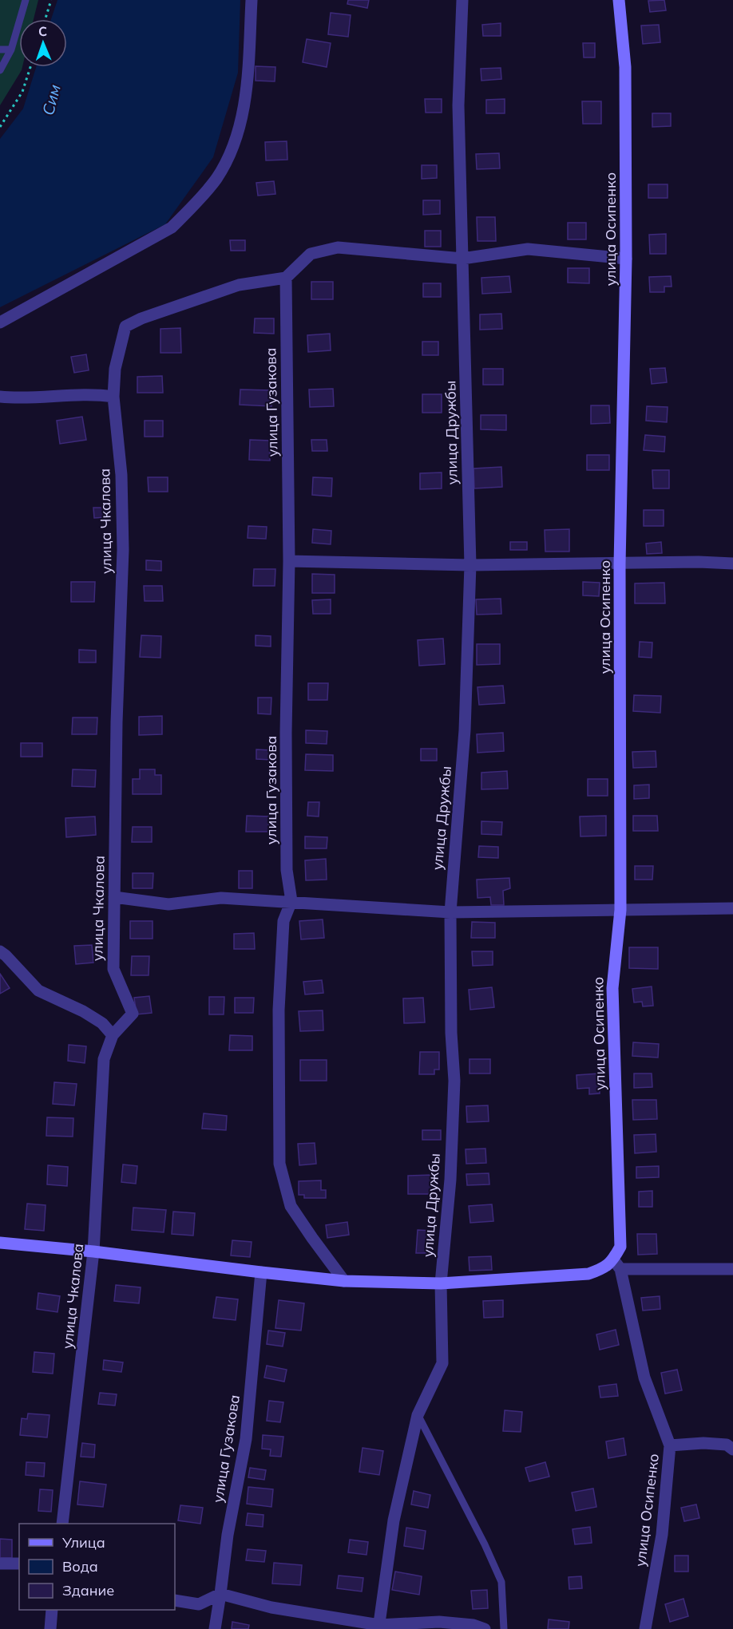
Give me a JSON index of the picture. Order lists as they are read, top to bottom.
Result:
{
  "streets": {
    "main road": ["улица Осипенко"],
    "street": ["улица Гузакова", "улица Дружбы", "улица Чкалова"]
  },
  "crossings": [
    ["улица Гузакова", "улица Чкалова"]
  ],
  "water": ["Сим"],
  "legend": ["Улица", "Вода", "Здание"],
  "north": "top"
}
